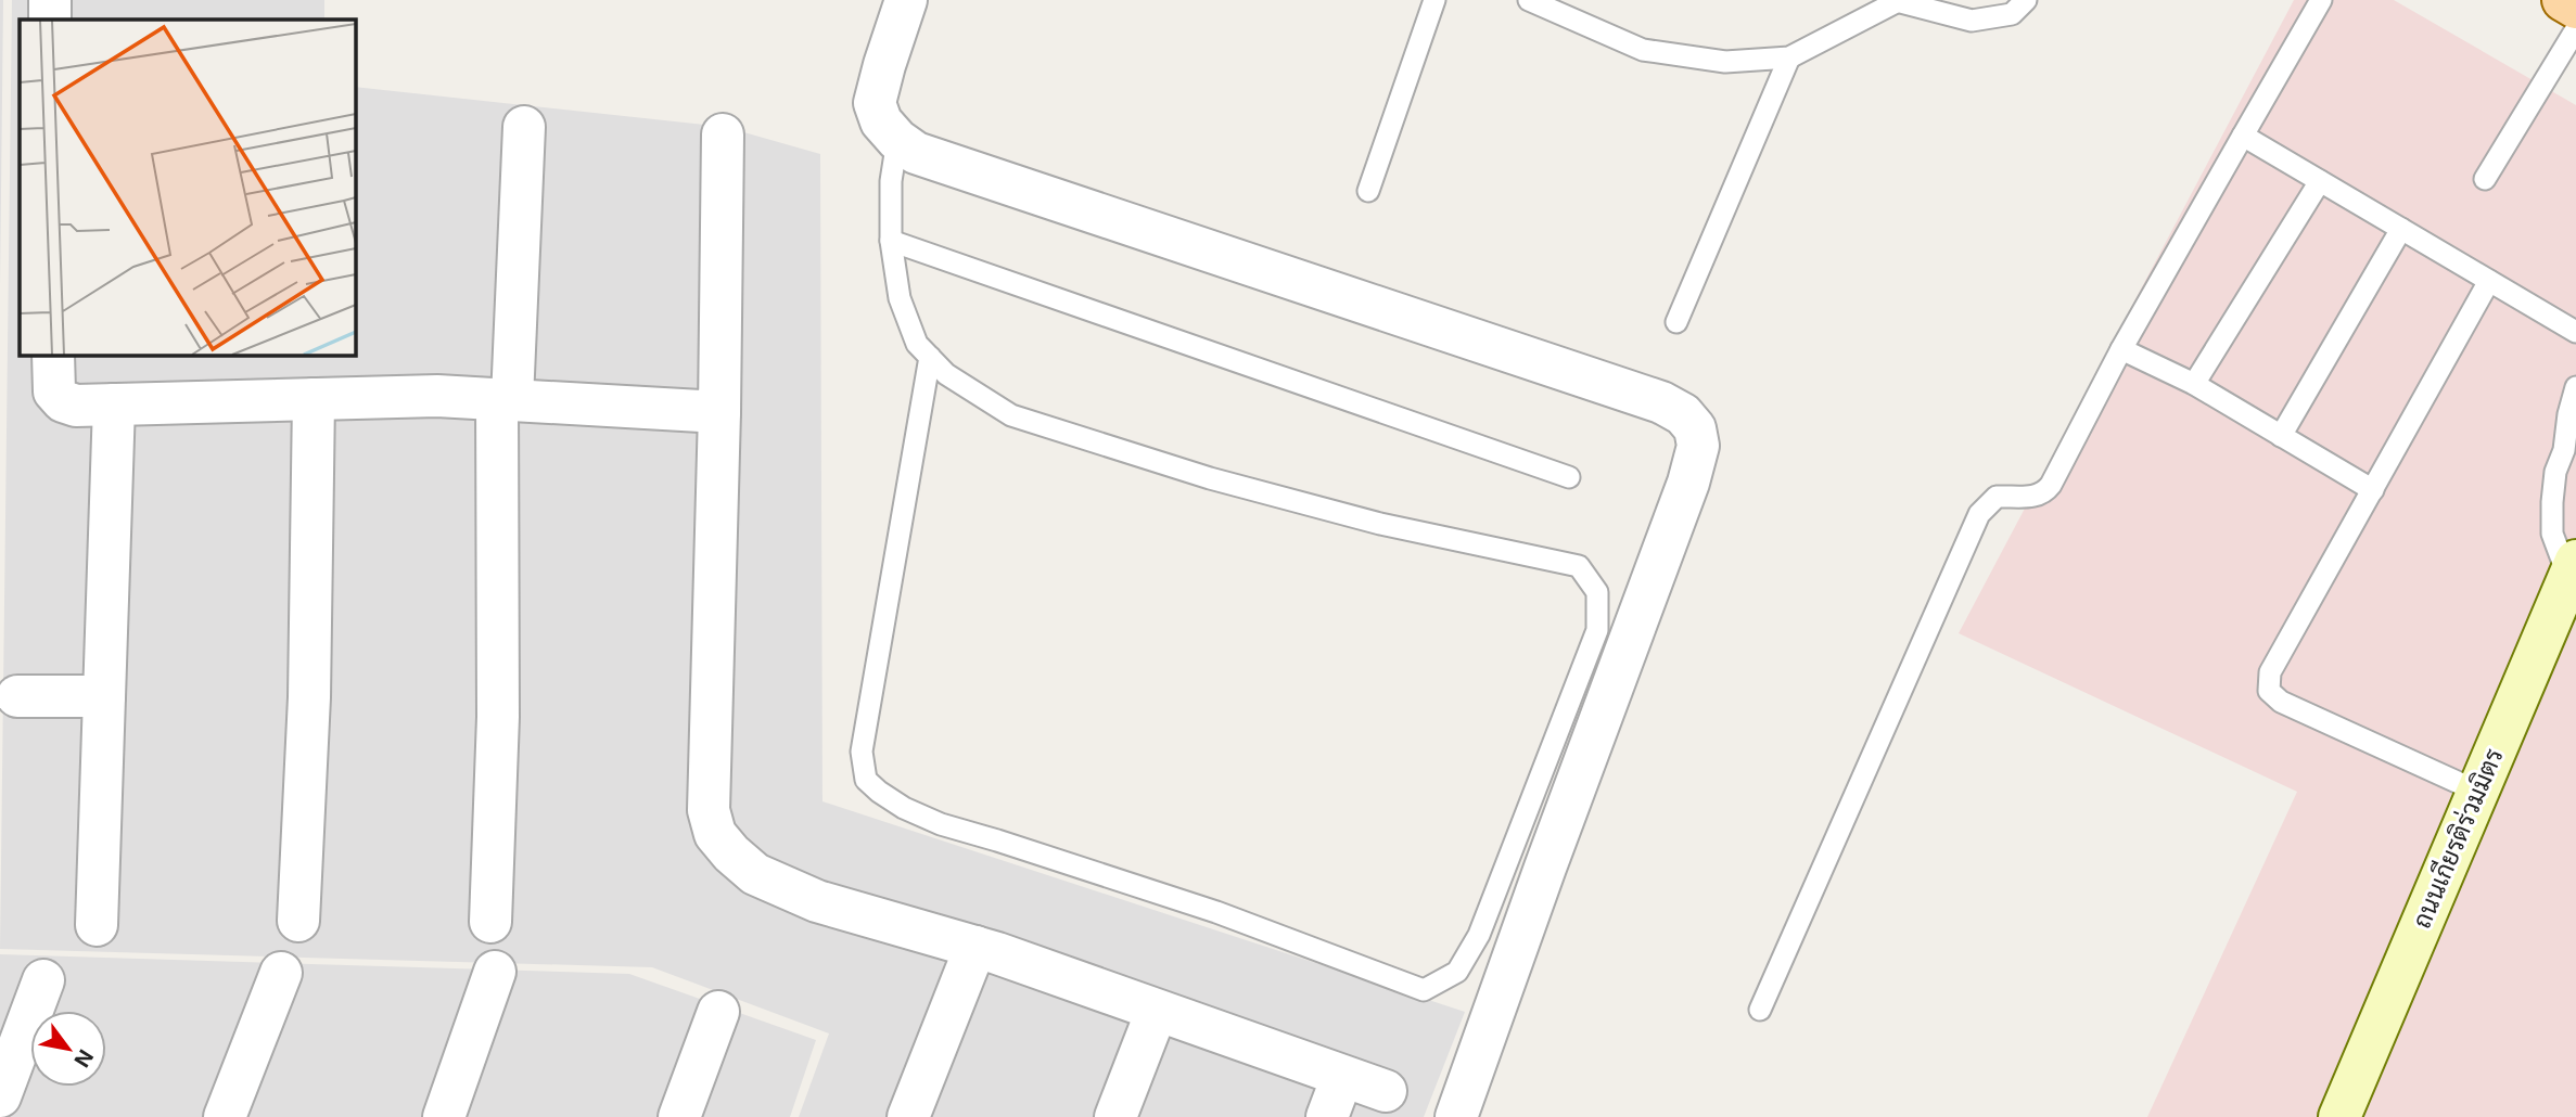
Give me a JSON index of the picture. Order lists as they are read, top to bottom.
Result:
{
  "streets": {
    "street": ["ถนนเกียรติร่วมมิตร"]
  },
  "north": "bottom right"
}
